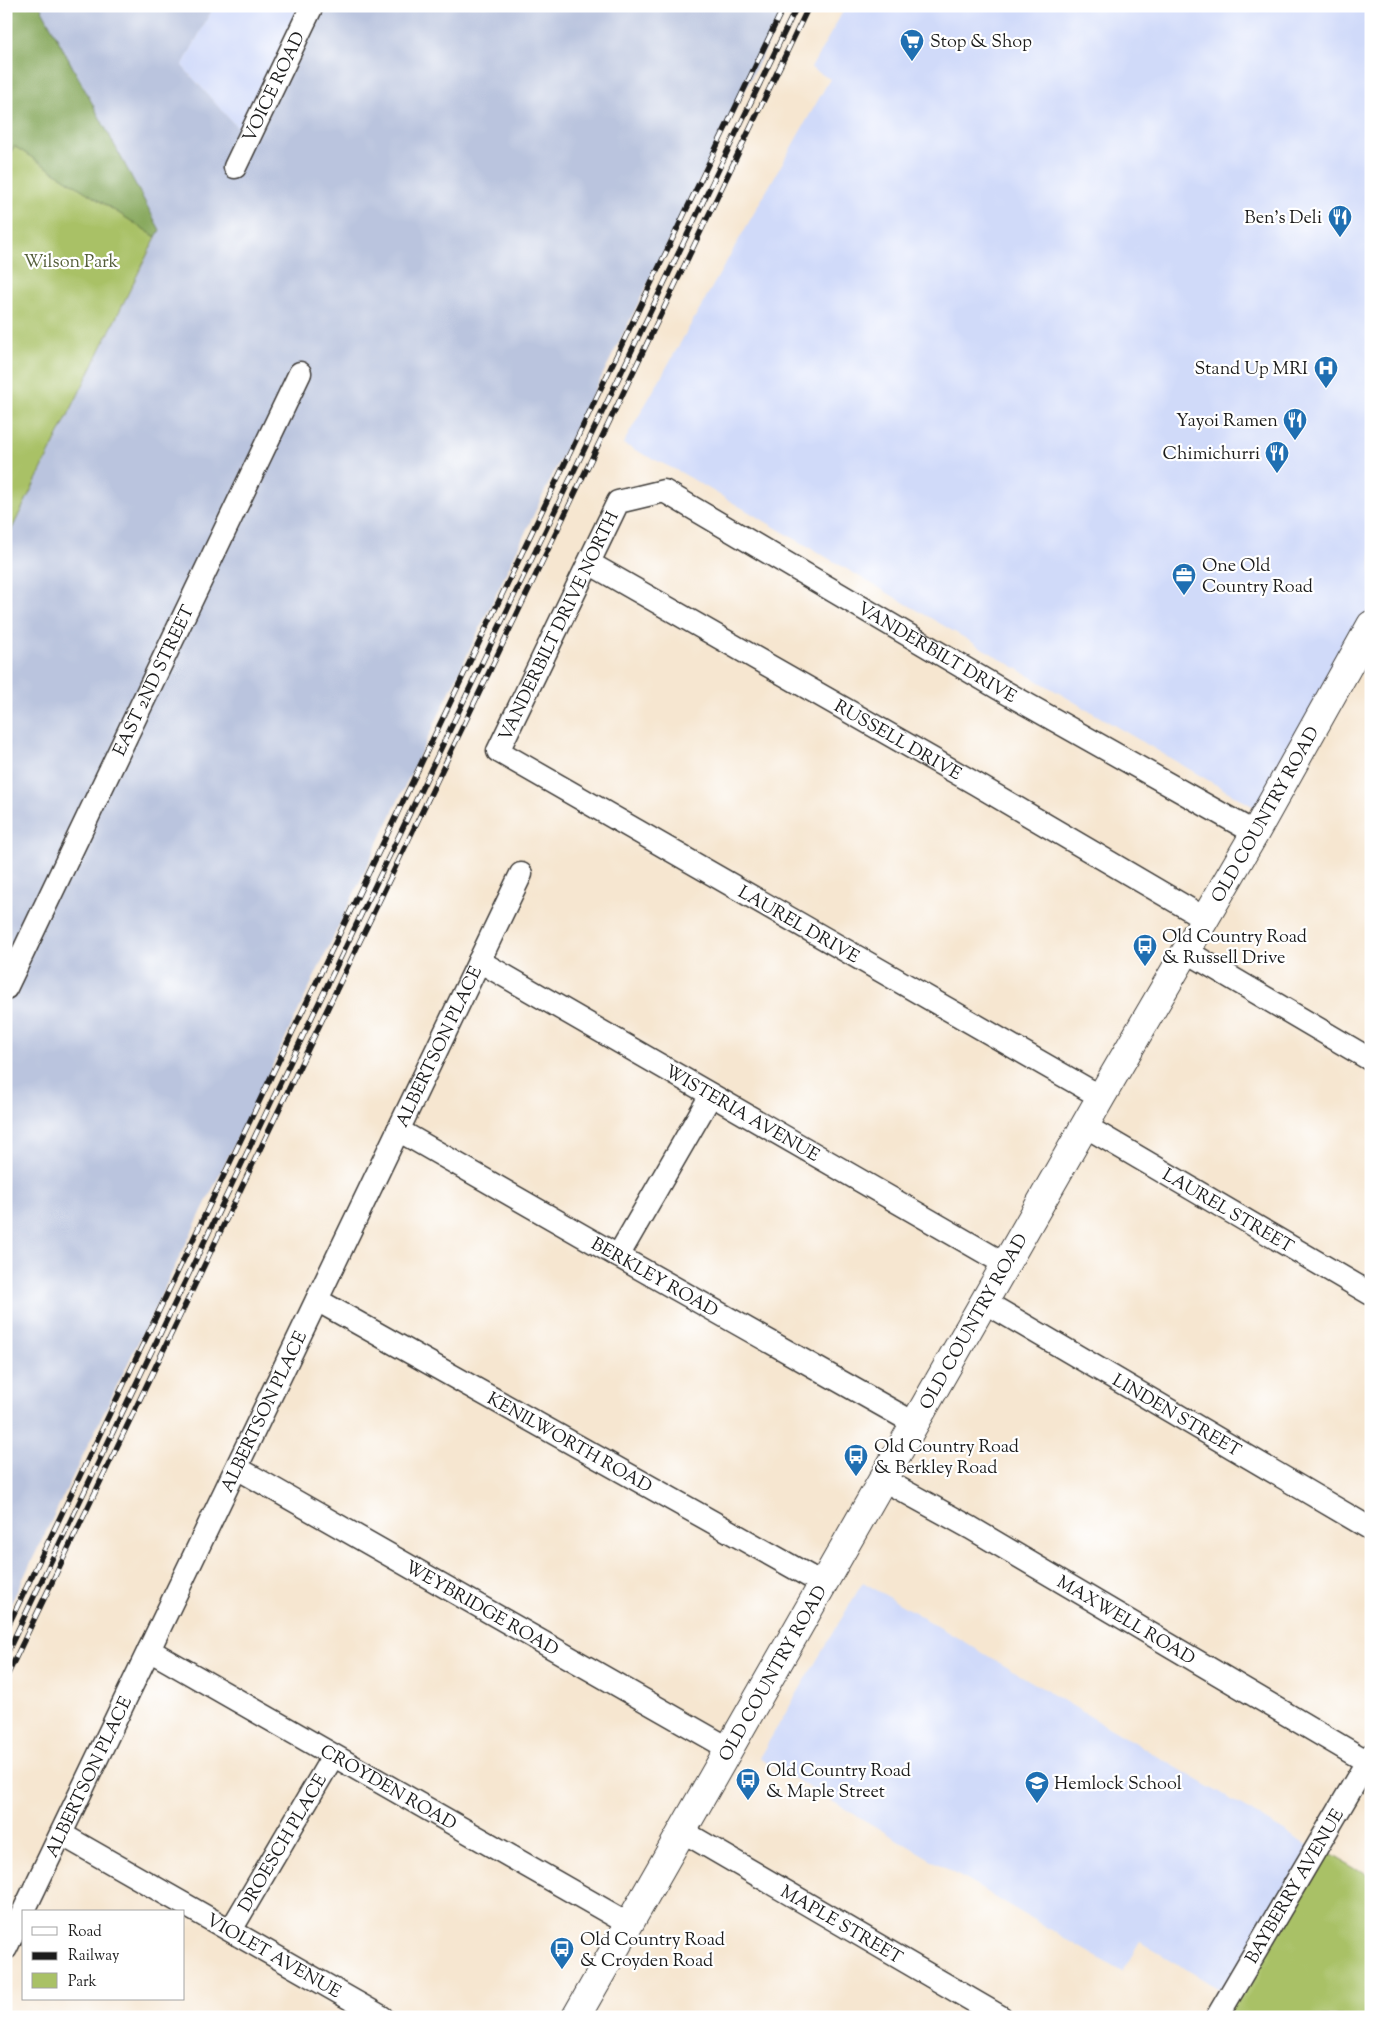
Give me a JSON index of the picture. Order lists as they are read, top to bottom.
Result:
{
  "streets": {
    "main road": ["OLD COUNTRY ROAD"],
    "street": [
      "VOICE ROAD",
      "VANDERBILT DRIVE NORTH",
      "VANDERBILT DRIVE",
      "EAST 2ND STREET",
      "RUSSELL DRIVE",
      "LAUREL DRIVE",
      "ALBERTSON PLACE",
      "WISTERIA AVENUE",
      "LAUREL STREET",
      "BERKLEY ROAD",
      "LINDEN STREET",
      "KENILWORTH ROAD",
      "WEYBRIDGE ROAD",
      "MAXWELL ROAD",
      "CROYDEN ROAD",
      "DROESCH PLACE",
      "BAYBERRY AVENUE",
      "MAPLE STREET",
      "VIOLET AVENUE"
    ]
  },
  "crossings": [
    ["VANDERBILT DRIVE NORTH", "VANDERBILT DRIVE"],
    ["VANDERBILT DRIVE NORTH", "RUSSELL DRIVE"],
    ["VANDERBILT DRIVE NORTH", "LAUREL DRIVE"],
    ["VANDERBILT DRIVE", "OLD COUNTRY ROAD"],
    ["RUSSELL DRIVE", "OLD COUNTRY ROAD"],
    ["OLD COUNTRY ROAD", "LAUREL DRIVE"],
    ["OLD COUNTRY ROAD", "WISTERIA AVENUE"],
    ["OLD COUNTRY ROAD", "LAUREL STREET"],
    ["OLD COUNTRY ROAD", "BERKLEY ROAD"],
    ["OLD COUNTRY ROAD", "LINDEN STREET"],
    ["OLD COUNTRY ROAD", "KENILWORTH ROAD"],
    ["OLD COUNTRY ROAD", "WEYBRIDGE ROAD"],
    ["OLD COUNTRY ROAD", "MAXWELL ROAD"],
    ["OLD COUNTRY ROAD", "CROYDEN ROAD"],
    ["OLD COUNTRY ROAD", "MAPLE STREET"],
    ["ALBERTSON PLACE", "WISTERIA AVENUE"],
    ["ALBERTSON PLACE", "BERKLEY ROAD"],
    ["ALBERTSON PLACE", "KENILWORTH ROAD"],
    ["ALBERTSON PLACE", "WEYBRIDGE ROAD"],
    ["ALBERTSON PLACE", "CROYDEN ROAD"],
    ["ALBERTSON PLACE", "VIOLET AVENUE"],
    ["MAXWELL ROAD", "BAYBERRY AVENUE"],
    ["CROYDEN ROAD", "DROESCH PLACE"],
    ["DROESCH PLACE", "VIOLET AVENUE"]
  ],
  "parks": ["Wilson Park"],
  "places": {
    "supermarket": ["Stop & Shop"],
    "restaurant": ["Ben's Deli", "Yayoi Ramen", "Chimichurri"],
    "hospital": ["Stand Up MRI"],
    "office": ["One Old Country Road"],
    "bus stop": [
      "Old Country Road & Russell Drive",
      "Old Country Road & Berkley Road",
      "Old Country Road & Maple Street",
      "Old Country Road & Croyden Road"
    ],
    "school or university": ["Hemlock School"]
  },
  "legend": ["Road", "Railway", "Park"]
}
